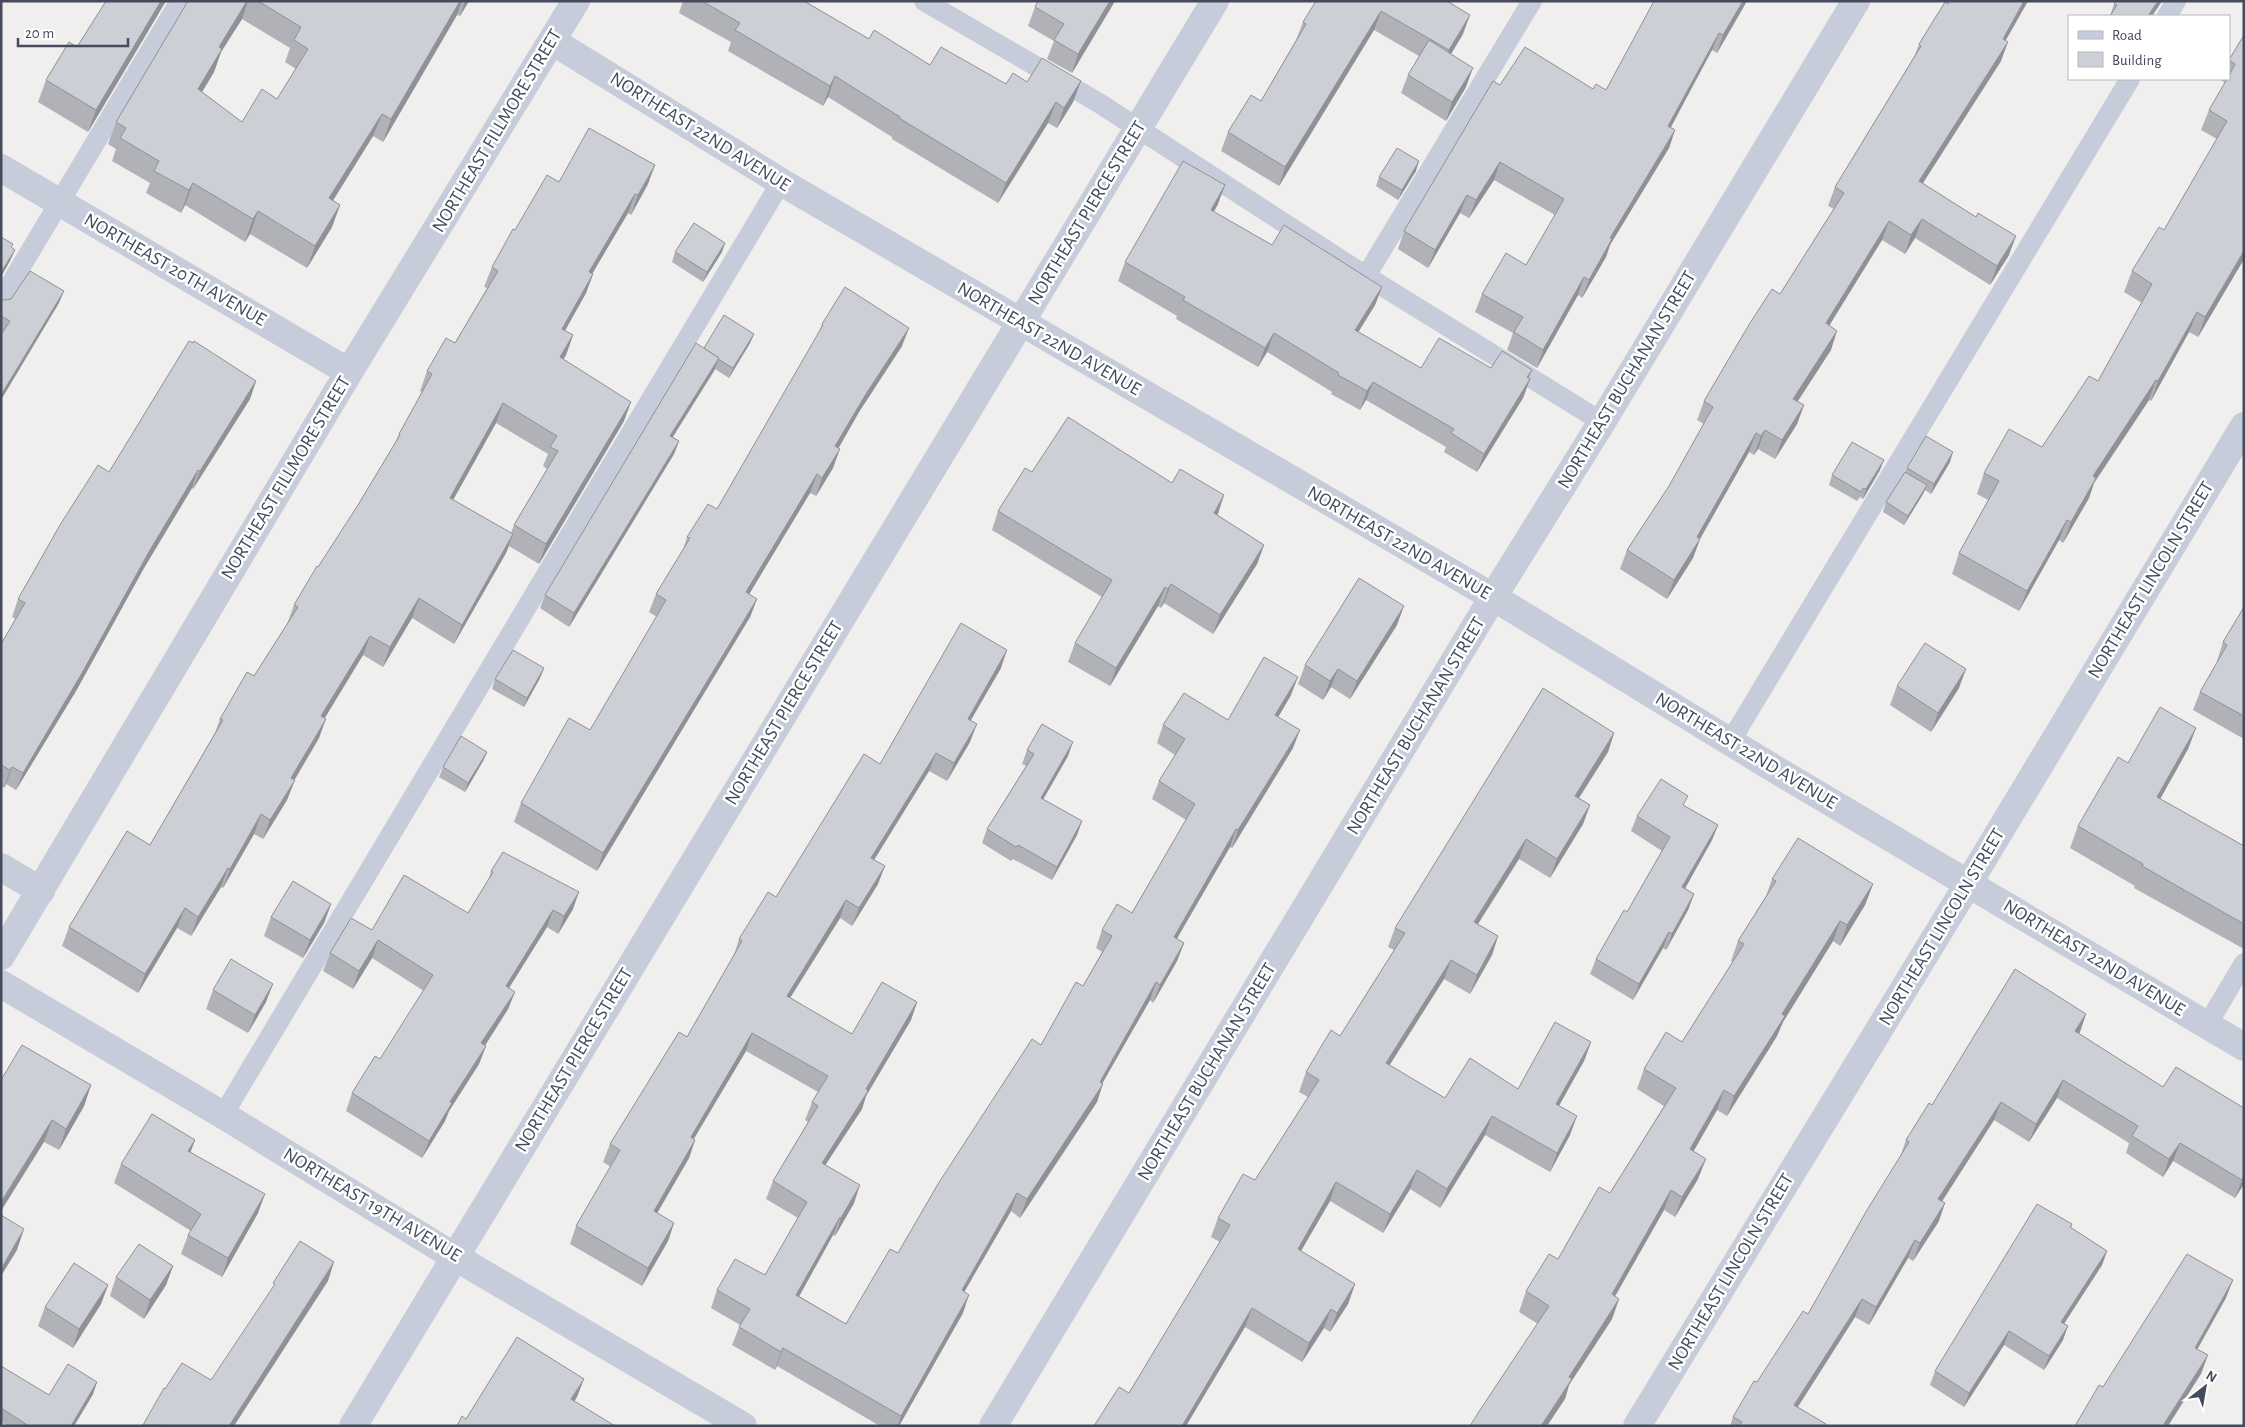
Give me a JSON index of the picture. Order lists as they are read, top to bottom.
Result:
{
  "streets": {
    "street": [
      "NORTHEAST FILLMORE STREET",
      "NORTHEAST 22ND AVENUE",
      "NORTHEAST PIERCE STREET",
      "NORTHEAST 20TH AVENUE",
      "NORTHEAST BUCHANAN STREET",
      "NORTHEAST LINCOLN STREET",
      "NORTHEAST 19TH AVENUE"
    ]
  },
  "crossings": [
    ["NORTHEAST FILLMORE STREET", "NORTHEAST 22ND AVENUE"],
    ["NORTHEAST FILLMORE STREET", "NORTHEAST 20TH AVENUE"],
    ["NORTHEAST 22ND AVENUE", "NORTHEAST PIERCE STREET"],
    ["NORTHEAST 22ND AVENUE", "NORTHEAST BUCHANAN STREET"],
    ["NORTHEAST 22ND AVENUE", "NORTHEAST LINCOLN STREET"],
    ["NORTHEAST PIERCE STREET", "NORTHEAST 19TH AVENUE"]
  ],
  "legend": ["Road", "Building"],
  "scale_bar": "20 m",
  "north": "top right"
}
